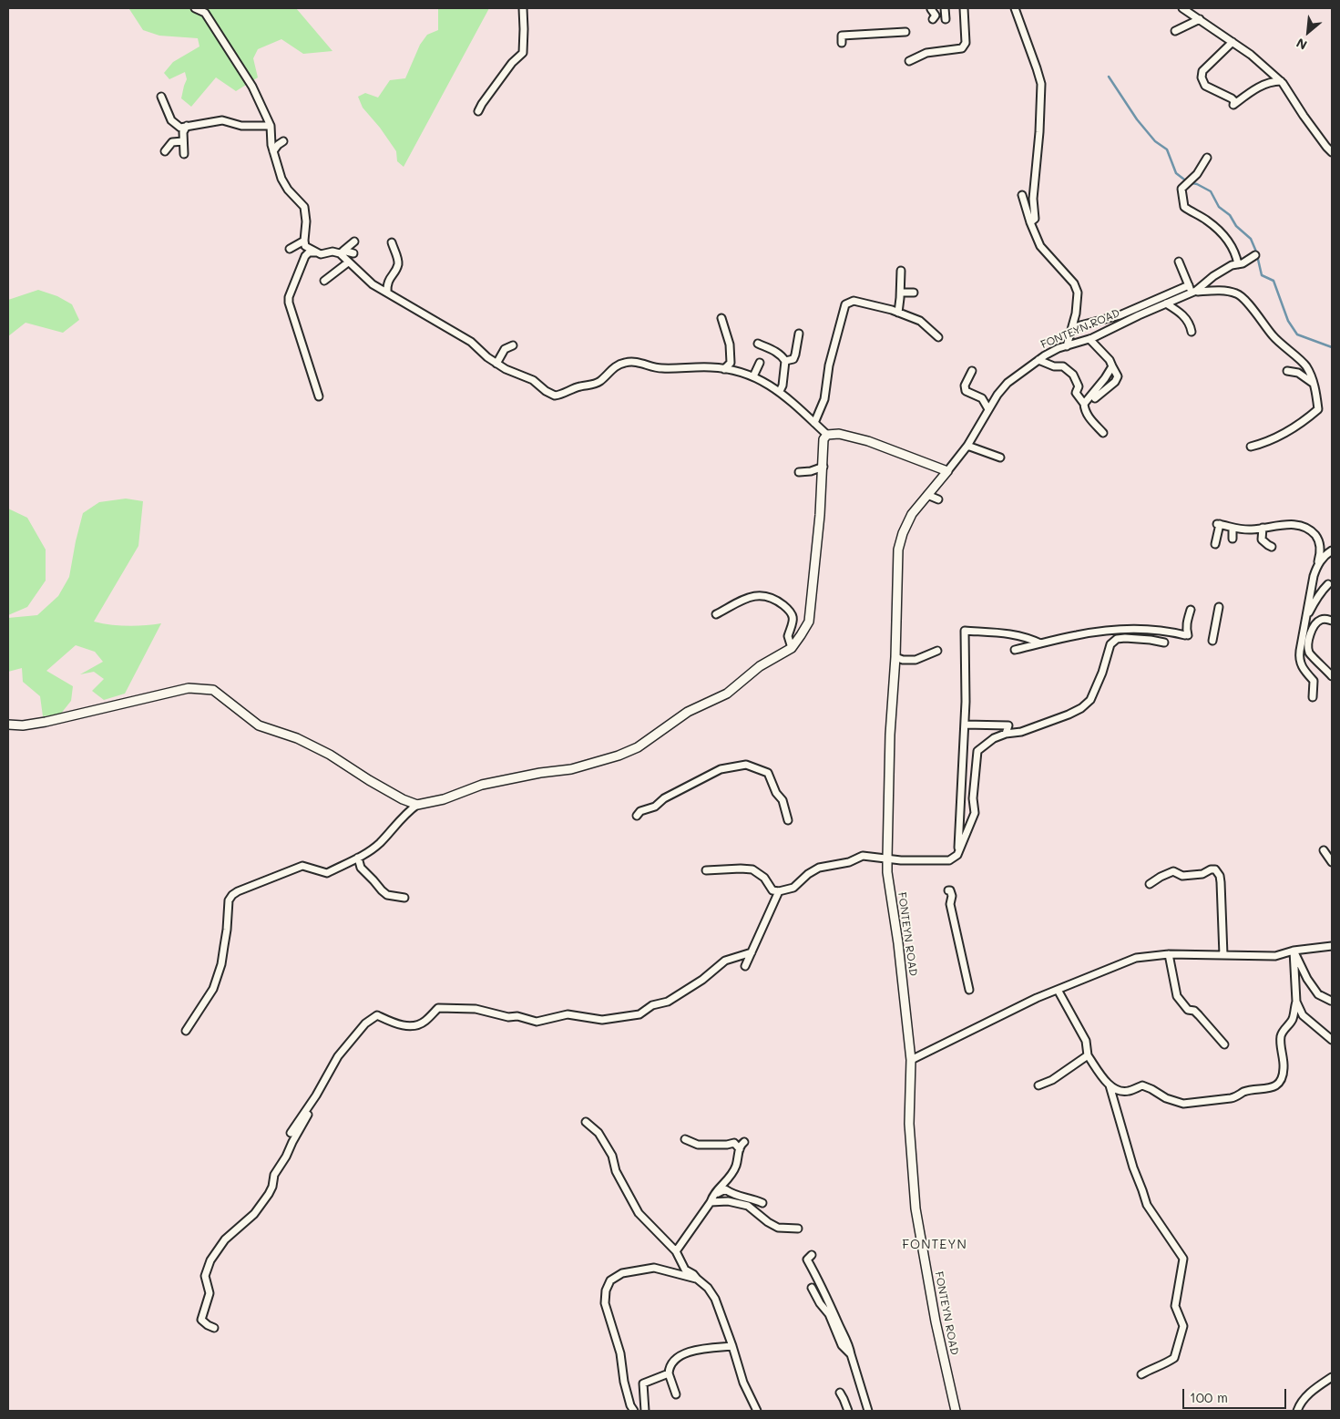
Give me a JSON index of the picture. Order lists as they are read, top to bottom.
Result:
{
  "streets": {
    "street": ["FONTEYN ROAD"]
  },
  "districts": ["FONTEYN"],
  "scale_bar": "100 m",
  "north": "bottom left"
}
